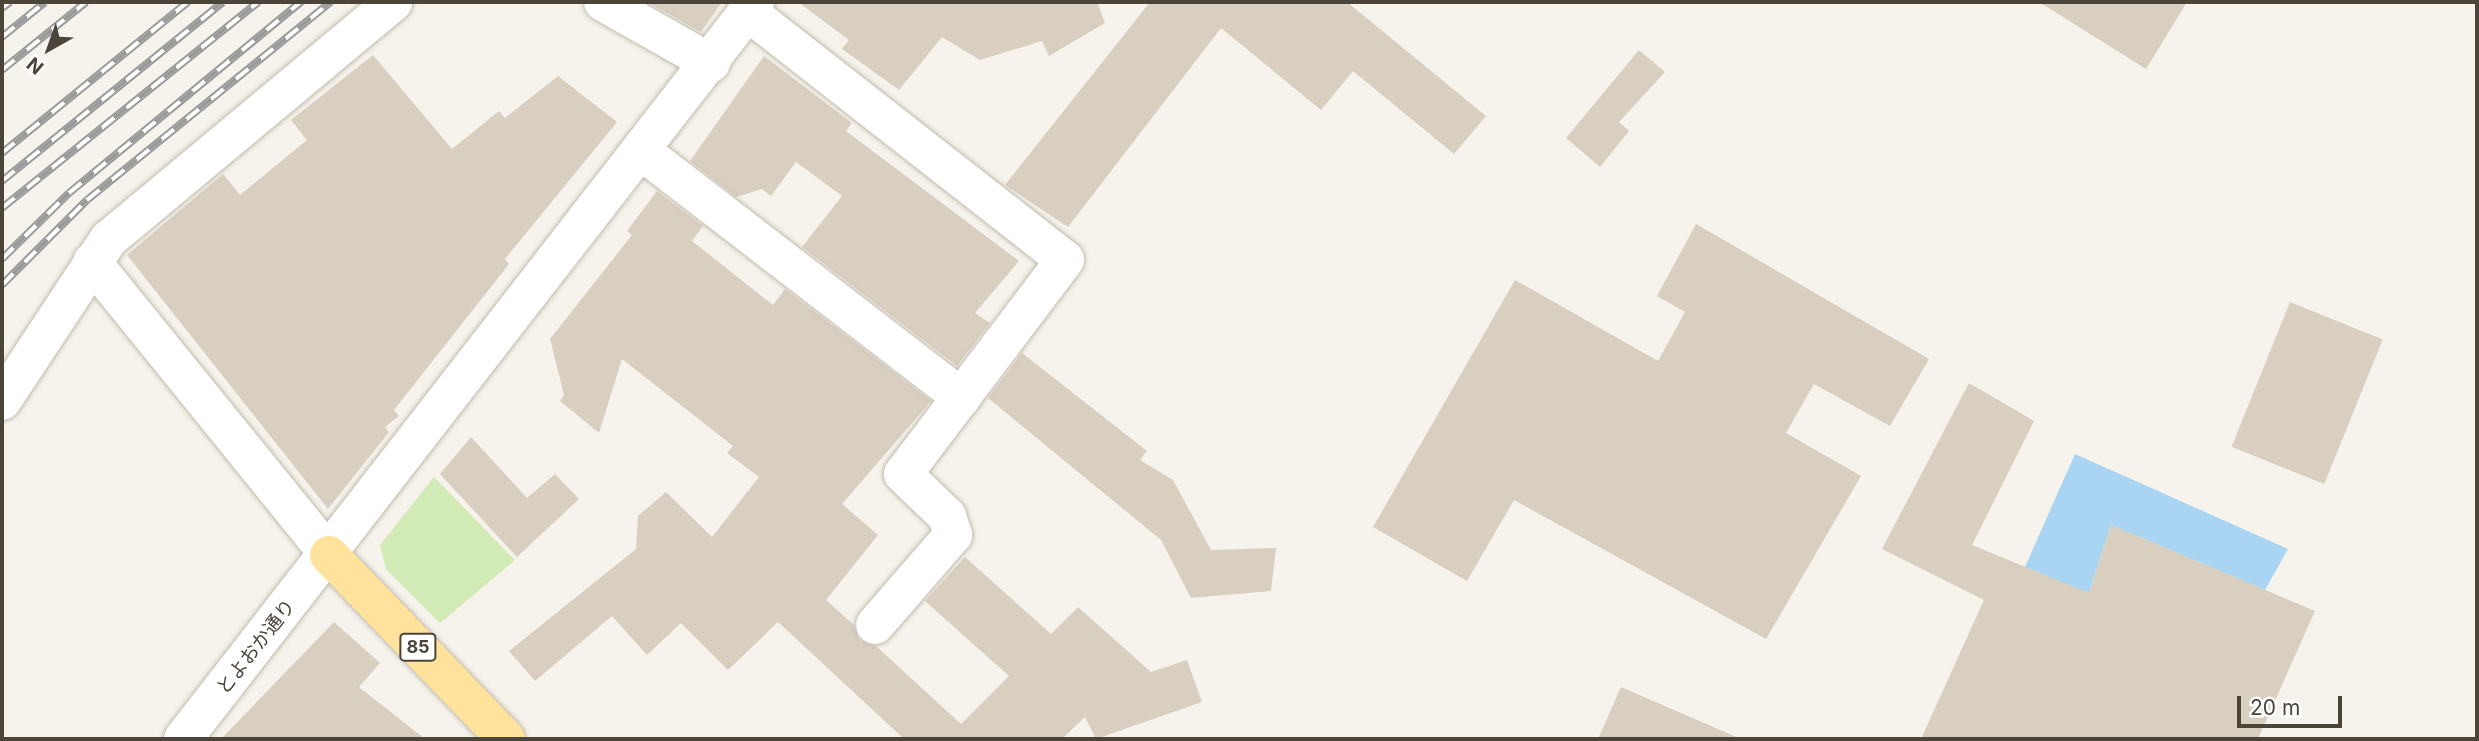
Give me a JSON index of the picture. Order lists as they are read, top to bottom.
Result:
{
  "streets": {
    "main road": ["85"],
    "street": ["とよおか通り"]
  },
  "crossings": [
    ["とよおか通り", "85"]
  ],
  "scale_bar": "20 m",
  "north": "bottom left"
}
